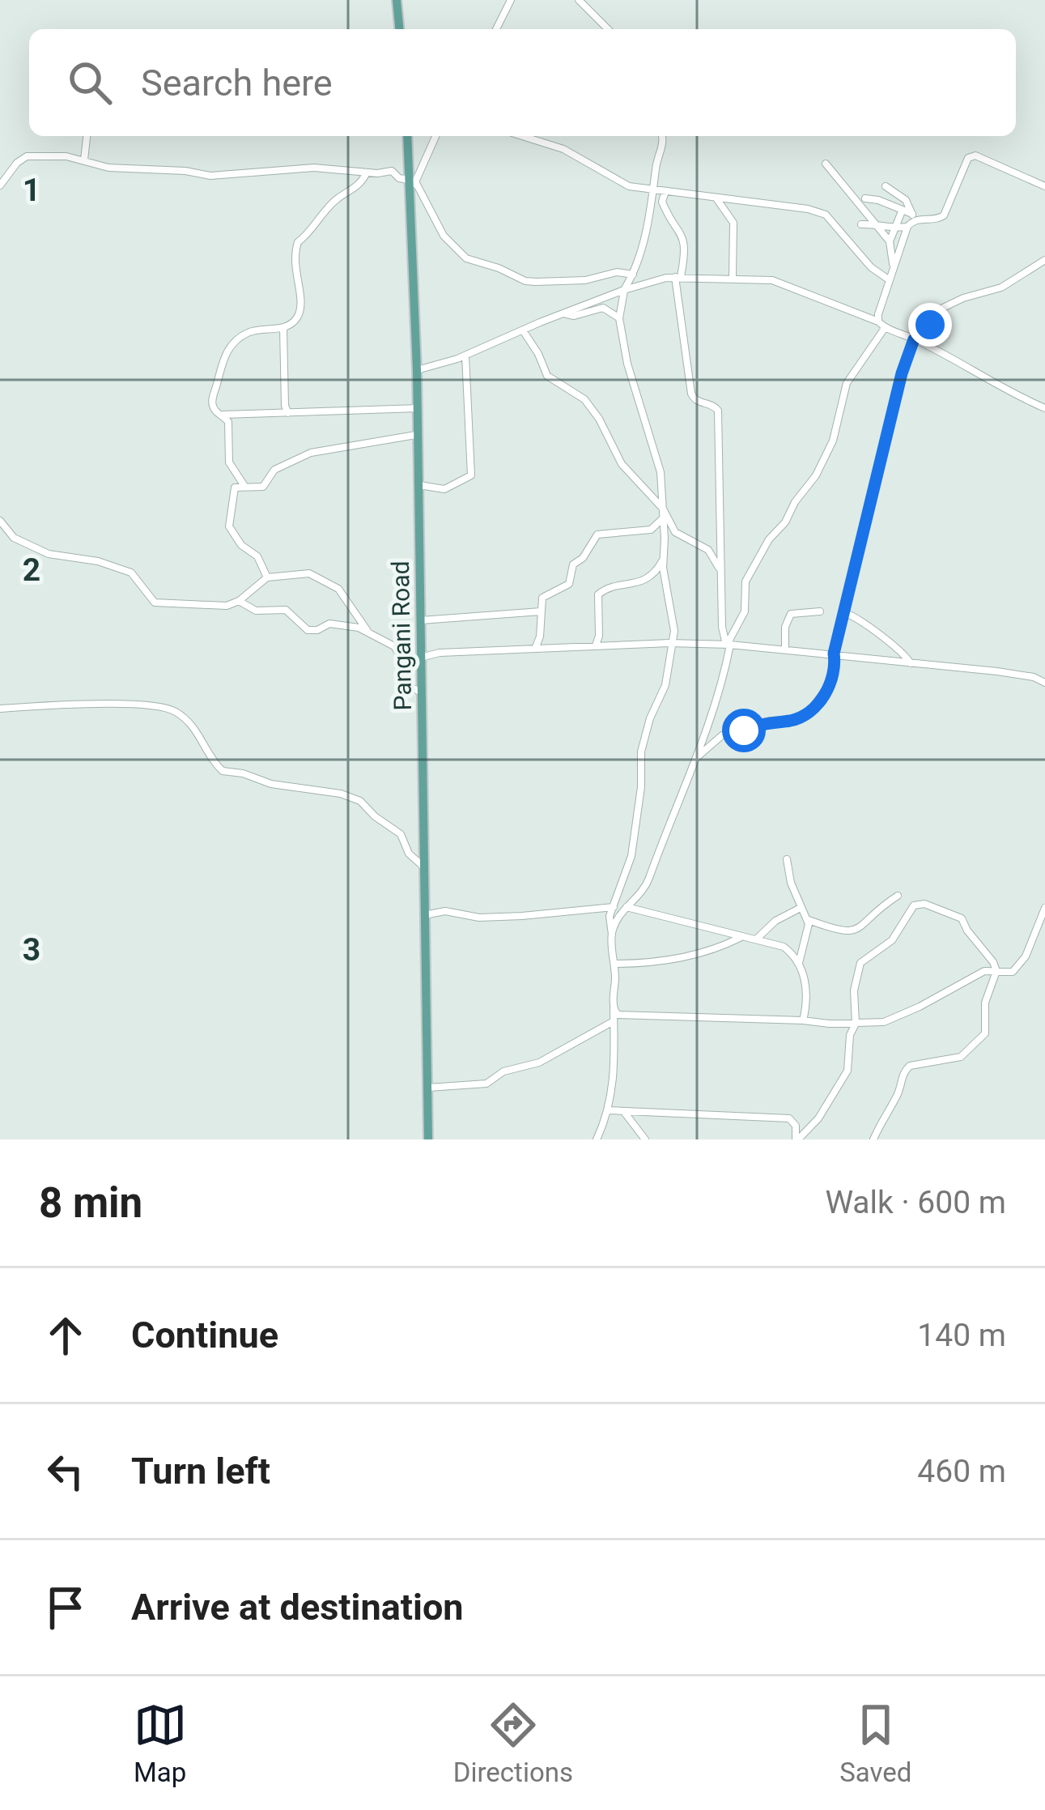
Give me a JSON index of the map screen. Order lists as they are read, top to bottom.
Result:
{
  "streets": {
    "main road": ["Pangani Road"]
  },
  "page": {
    "search": "Search here",
    "heading": ["8 min", "Walk · 600 m"],
    "list": [
      ["Continue", "140 m"],
      ["Turn left", "460 m"],
      "Arrive at destination"
    ],
    "nav": ["Map", "Directions", "Saved"]
  },
  "grid": {
    "rows": ["1", "2", "3"]
  }
}
